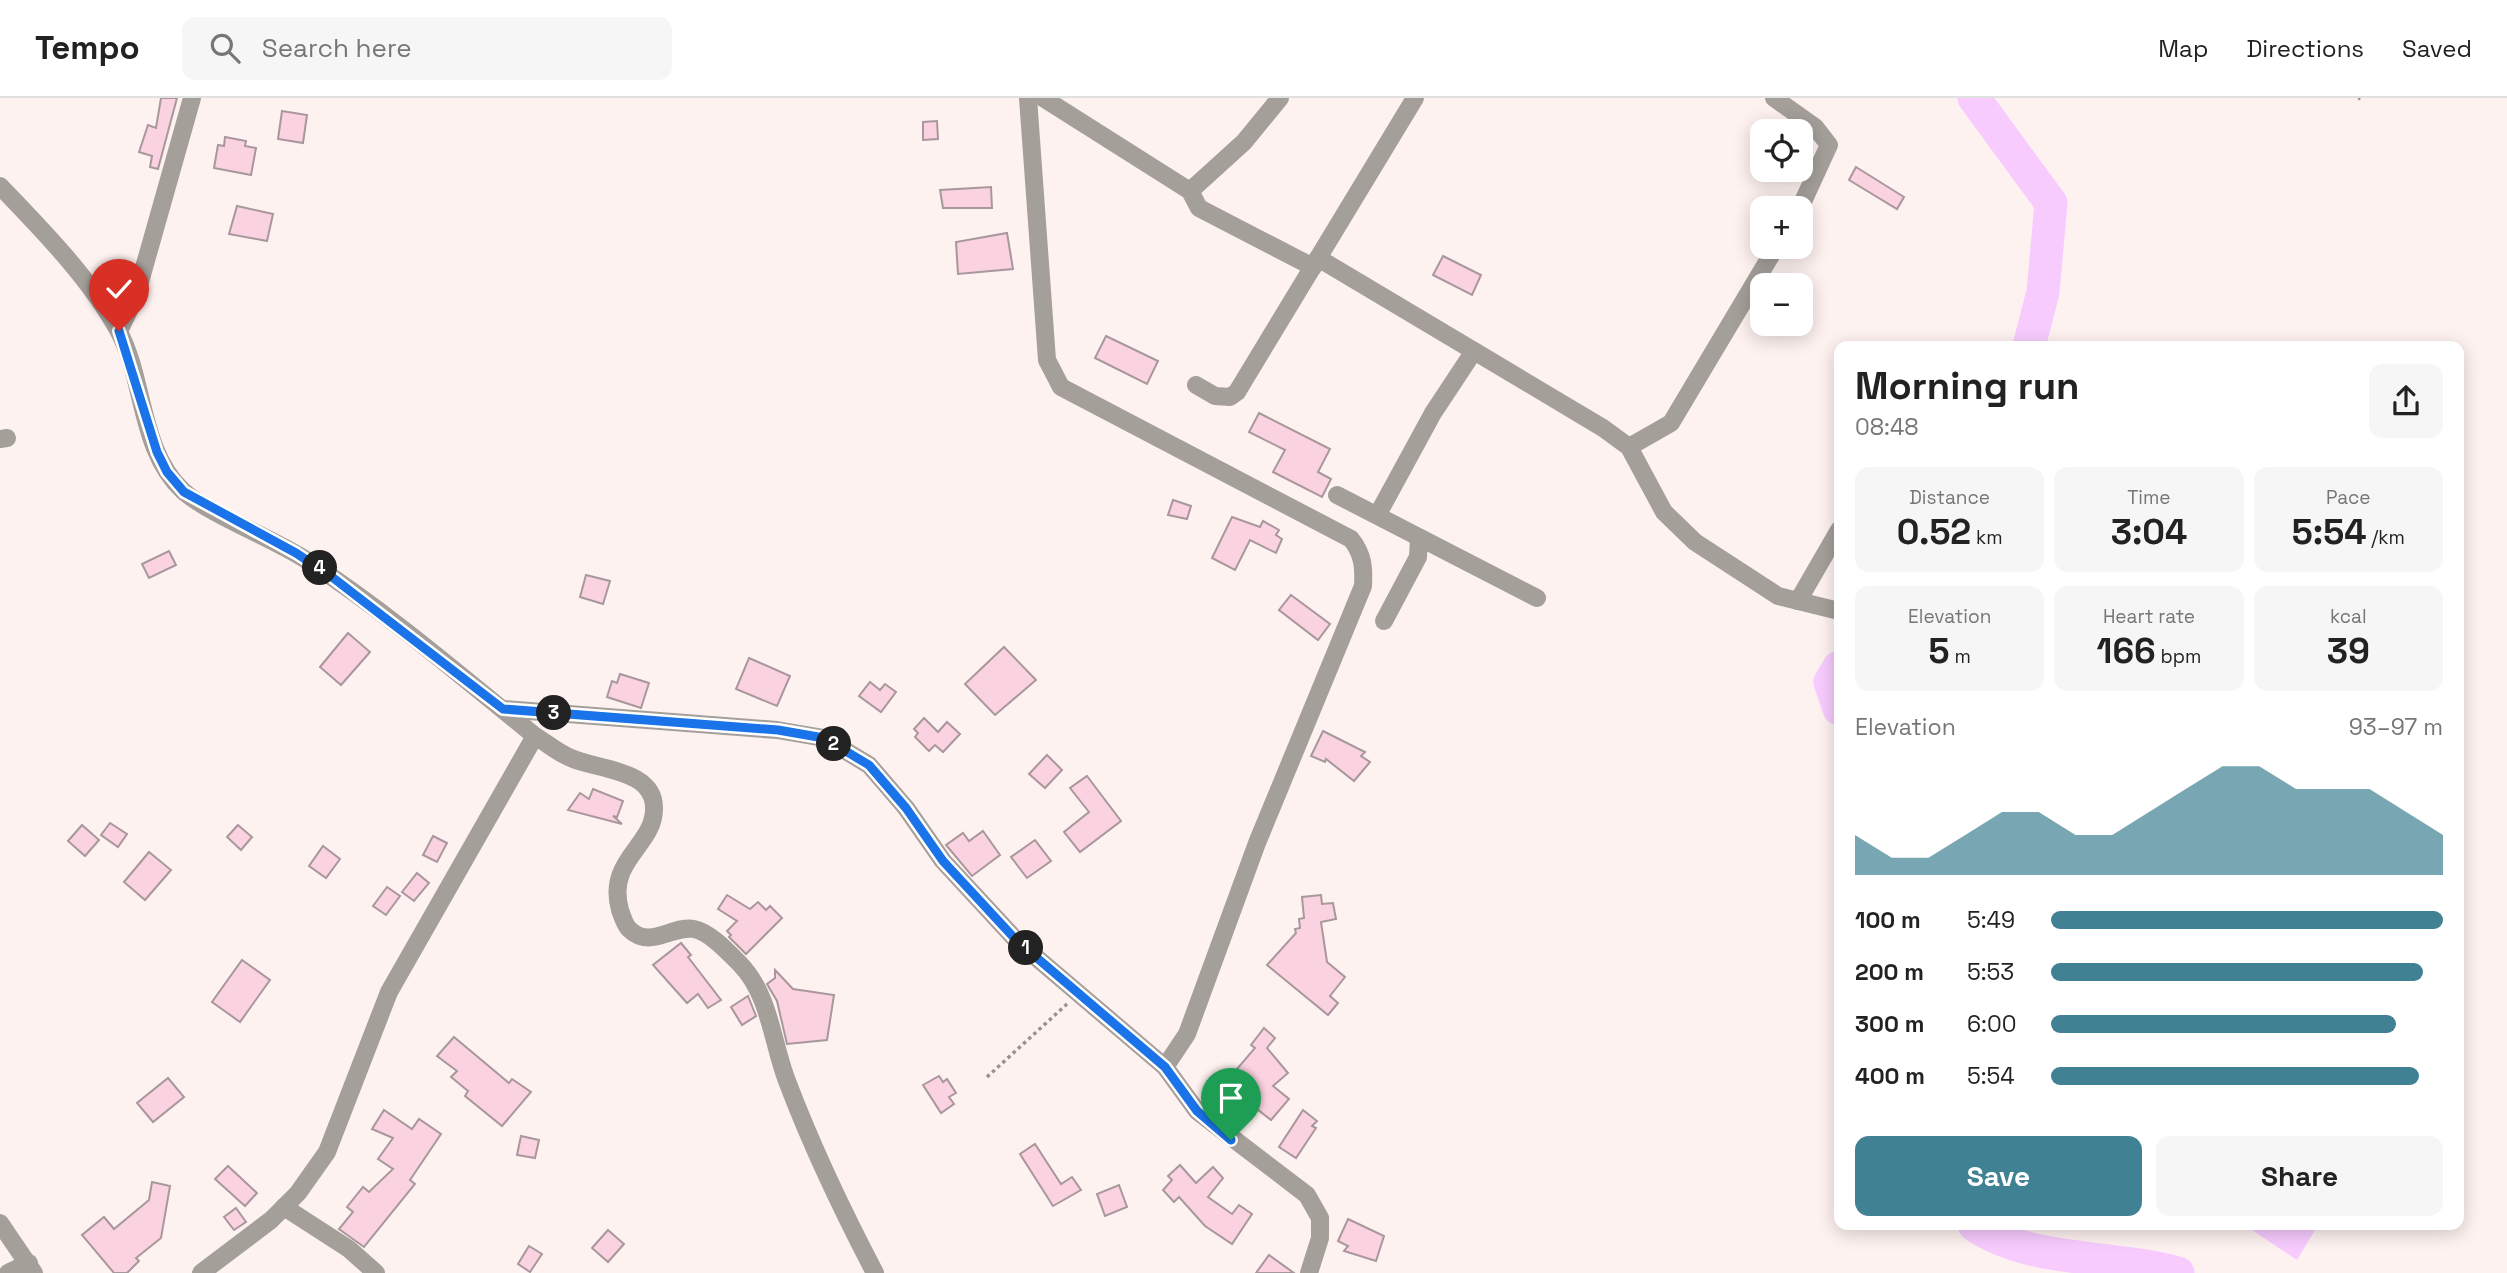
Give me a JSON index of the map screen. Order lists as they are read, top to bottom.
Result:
{
  "page": {
    "header": "Tempo",
    "search": "Search here",
    "nav": ["Map", "Directions", "Saved"],
    "map_buttons": ["+", "−"],
    "heading": ["Morning run", "08:48"],
    "stats": [
      ["Distance", "0.52 km"],
      ["Time", "3:04"],
      ["Pace", "5:54 /km"],
      ["Elevation", "5 m"],
      ["Heart rate", "166 bpm"],
      ["kcal", "39"]
    ],
    "pins": [
      "4",
      "3",
      "2",
      "1"
    ],
    "chart": ["Elevation", "93–97 m"],
    "list": [
      {
        "name": "100 m",
        "note": "5:49"
      },
      {
        "name": "200 m",
        "note": "5:53"
      },
      {
        "name": "300 m",
        "note": "6:00"
      },
      {
        "name": "400 m",
        "note": "5:54"
      }
    ],
    "buttons": ["Save", "Share"]
  }
}
